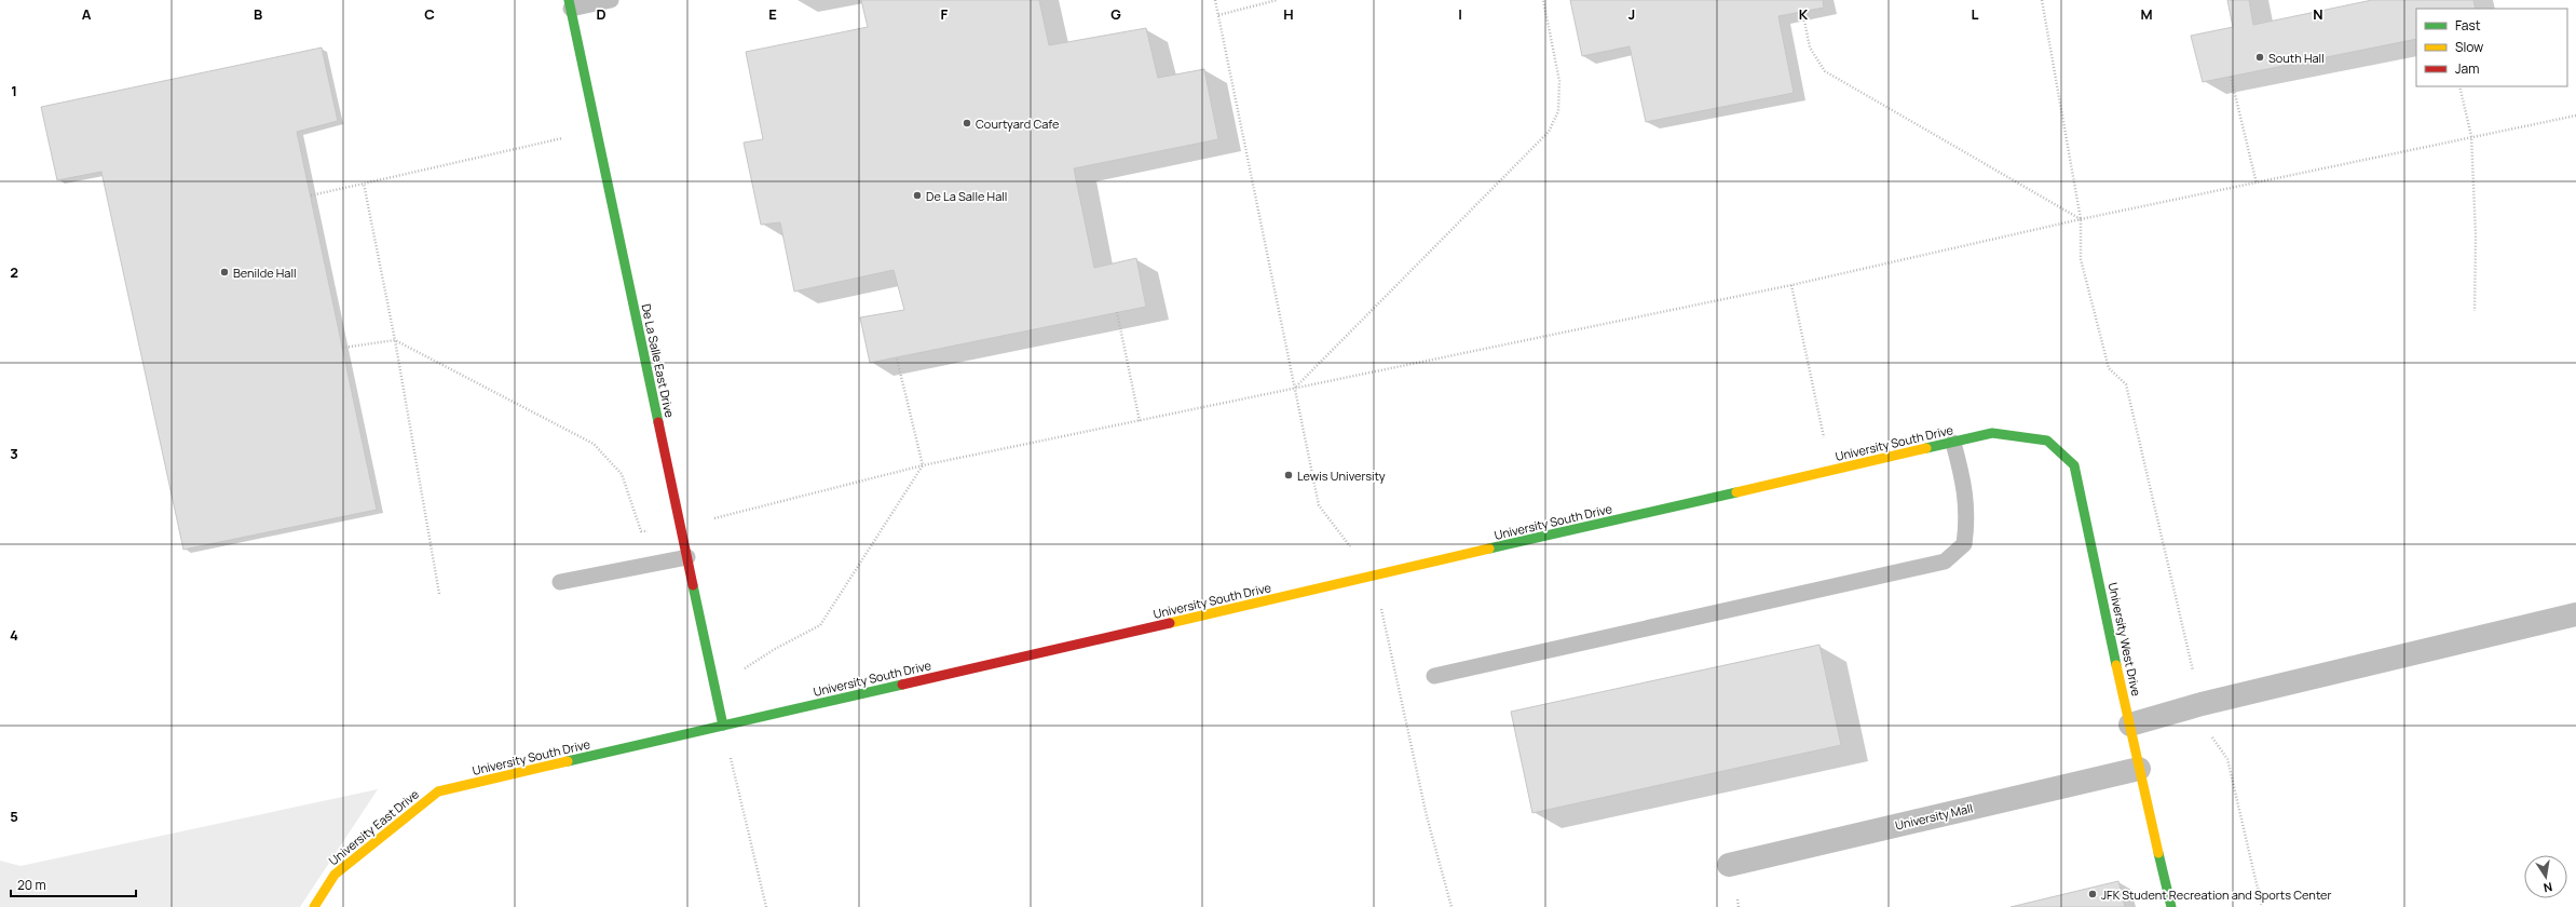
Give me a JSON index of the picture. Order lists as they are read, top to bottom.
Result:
{
  "streets": {
    "street": [
      "De La Salle East Drive",
      "University South Drive",
      "University West Drive",
      "University Mall",
      "University East Drive"
    ]
  },
  "crossings": [
    ["De La Salle East Drive", "University South Drive"],
    ["University South Drive", "University West Drive"],
    ["University South Drive", "University East Drive"],
    ["University West Drive", "University Mall"]
  ],
  "places": [
    "South Hall",
    "Courtyard Cafe",
    "De La Salle Hall",
    "Benilde Hall",
    "Lewis University",
    "JFK Student Recreation and Sports Center"
  ],
  "legend": ["Fast", "Slow", "Jam"],
  "scale_bar": "20 m",
  "north": "bottom",
  "grid": {
    "columns": [
      "A",
      "B",
      "C",
      "D",
      "E",
      "F",
      "G",
      "H",
      "I",
      "J",
      "K",
      "L",
      "M",
      "N"
    ],
    "rows": [
      "1",
      "2",
      "3",
      "4",
      "5"
    ]
  }
}
